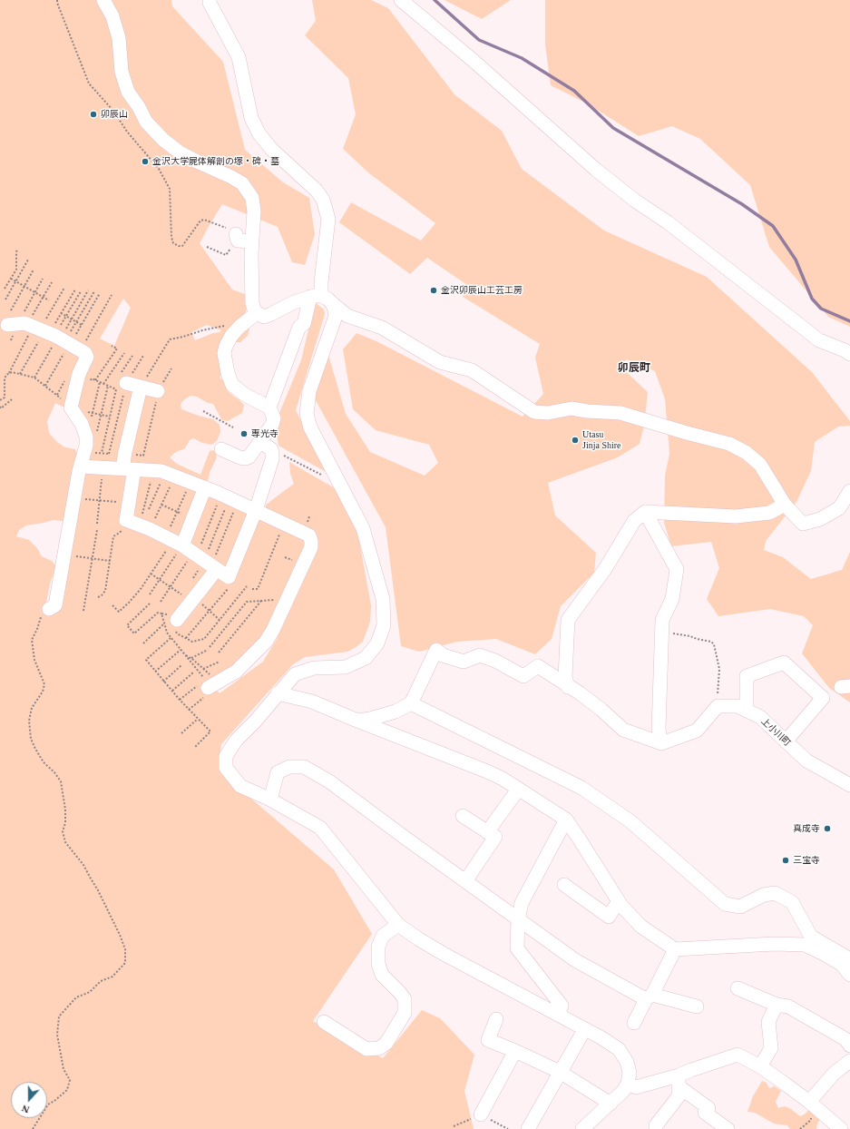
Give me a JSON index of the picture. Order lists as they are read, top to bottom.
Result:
{
  "streets": {
    "street": ["上小川町"]
  },
  "districts": ["卯辰町"],
  "places": [
    "卯辰山",
    "金沢大学屍体解剖の塚・碑・墓",
    "金沢卯辰山工芸工房",
    "専光寺",
    "Utasu Jinja Shire",
    "真成寺",
    "三宝寺"
  ],
  "north": "bottom"
}
